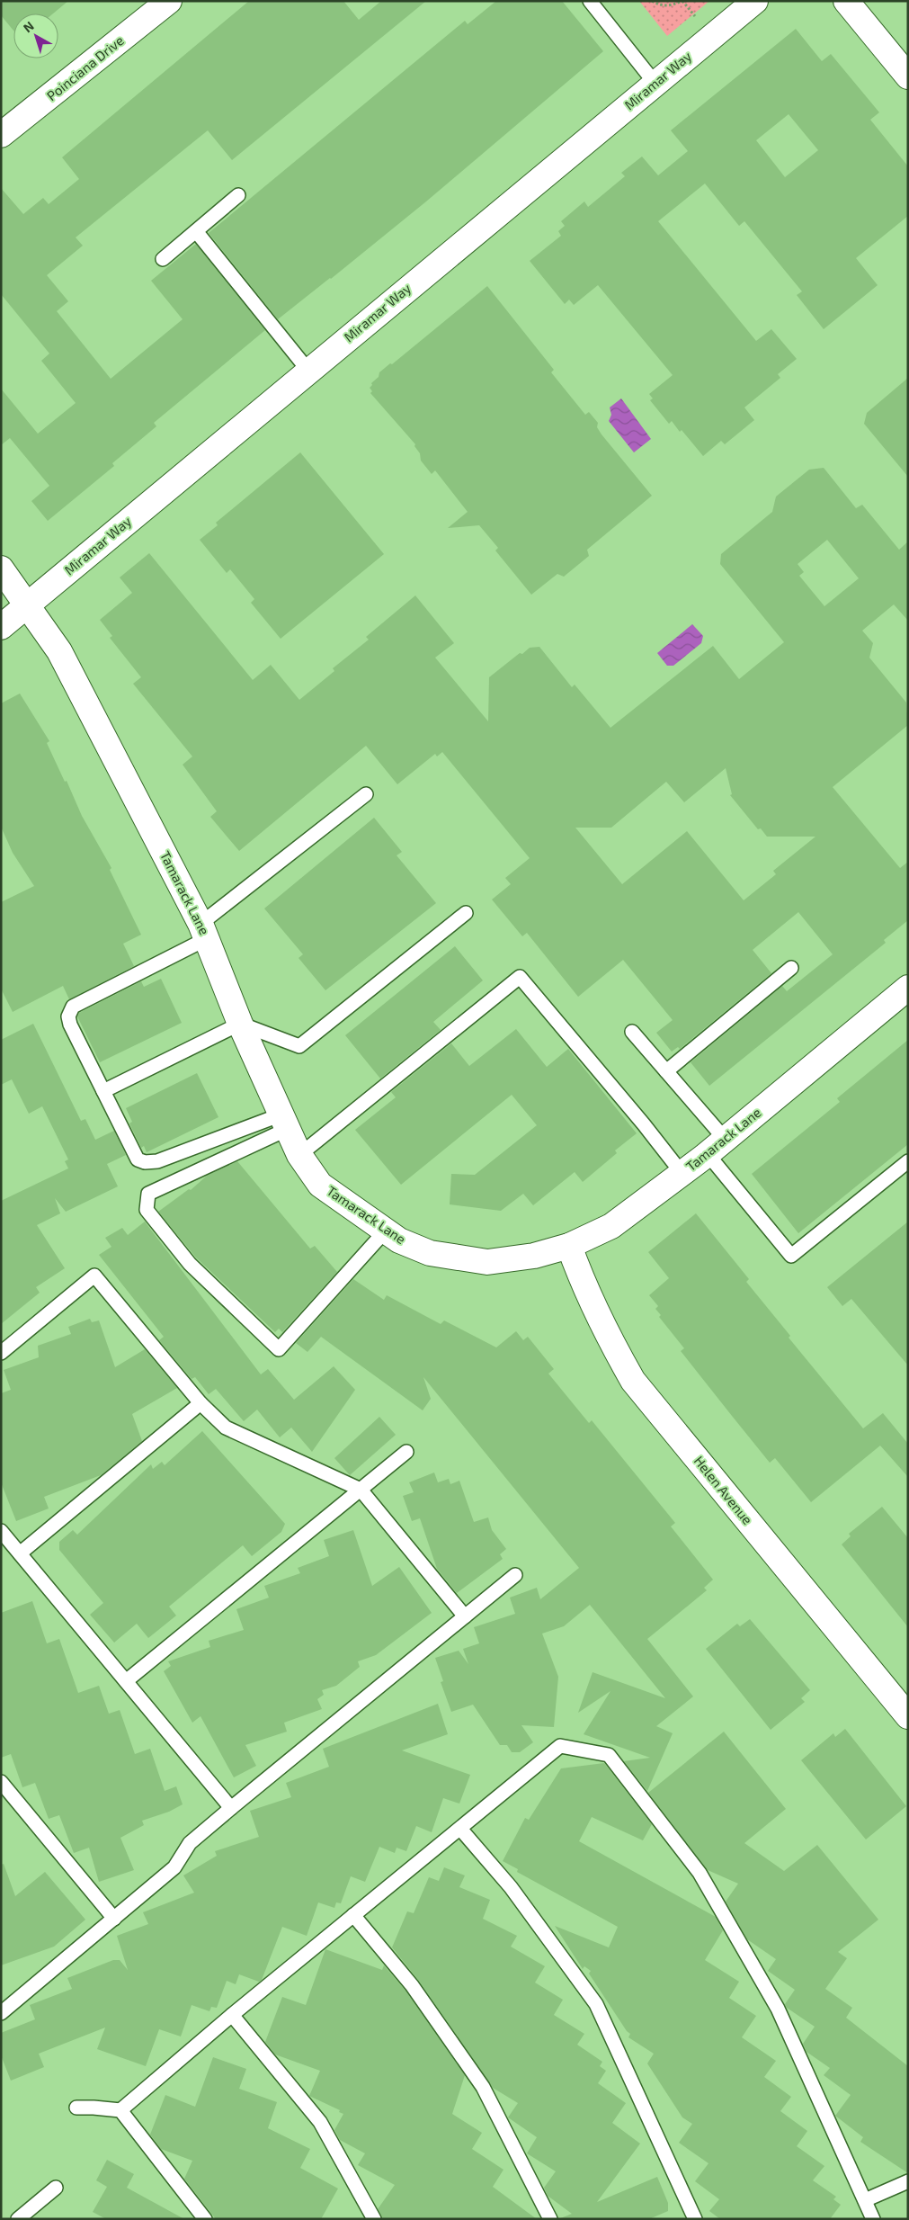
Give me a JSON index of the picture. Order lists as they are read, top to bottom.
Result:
{
  "streets": {
    "street": [
      "Poinciana Drive",
      "Miramar Way",
      "Tamarack Lane",
      "Helen Avenue"
    ]
  },
  "crossings": [
    ["Miramar Way", "Tamarack Lane"],
    ["Tamarack Lane", "Helen Avenue"]
  ],
  "north": "top left"
}
